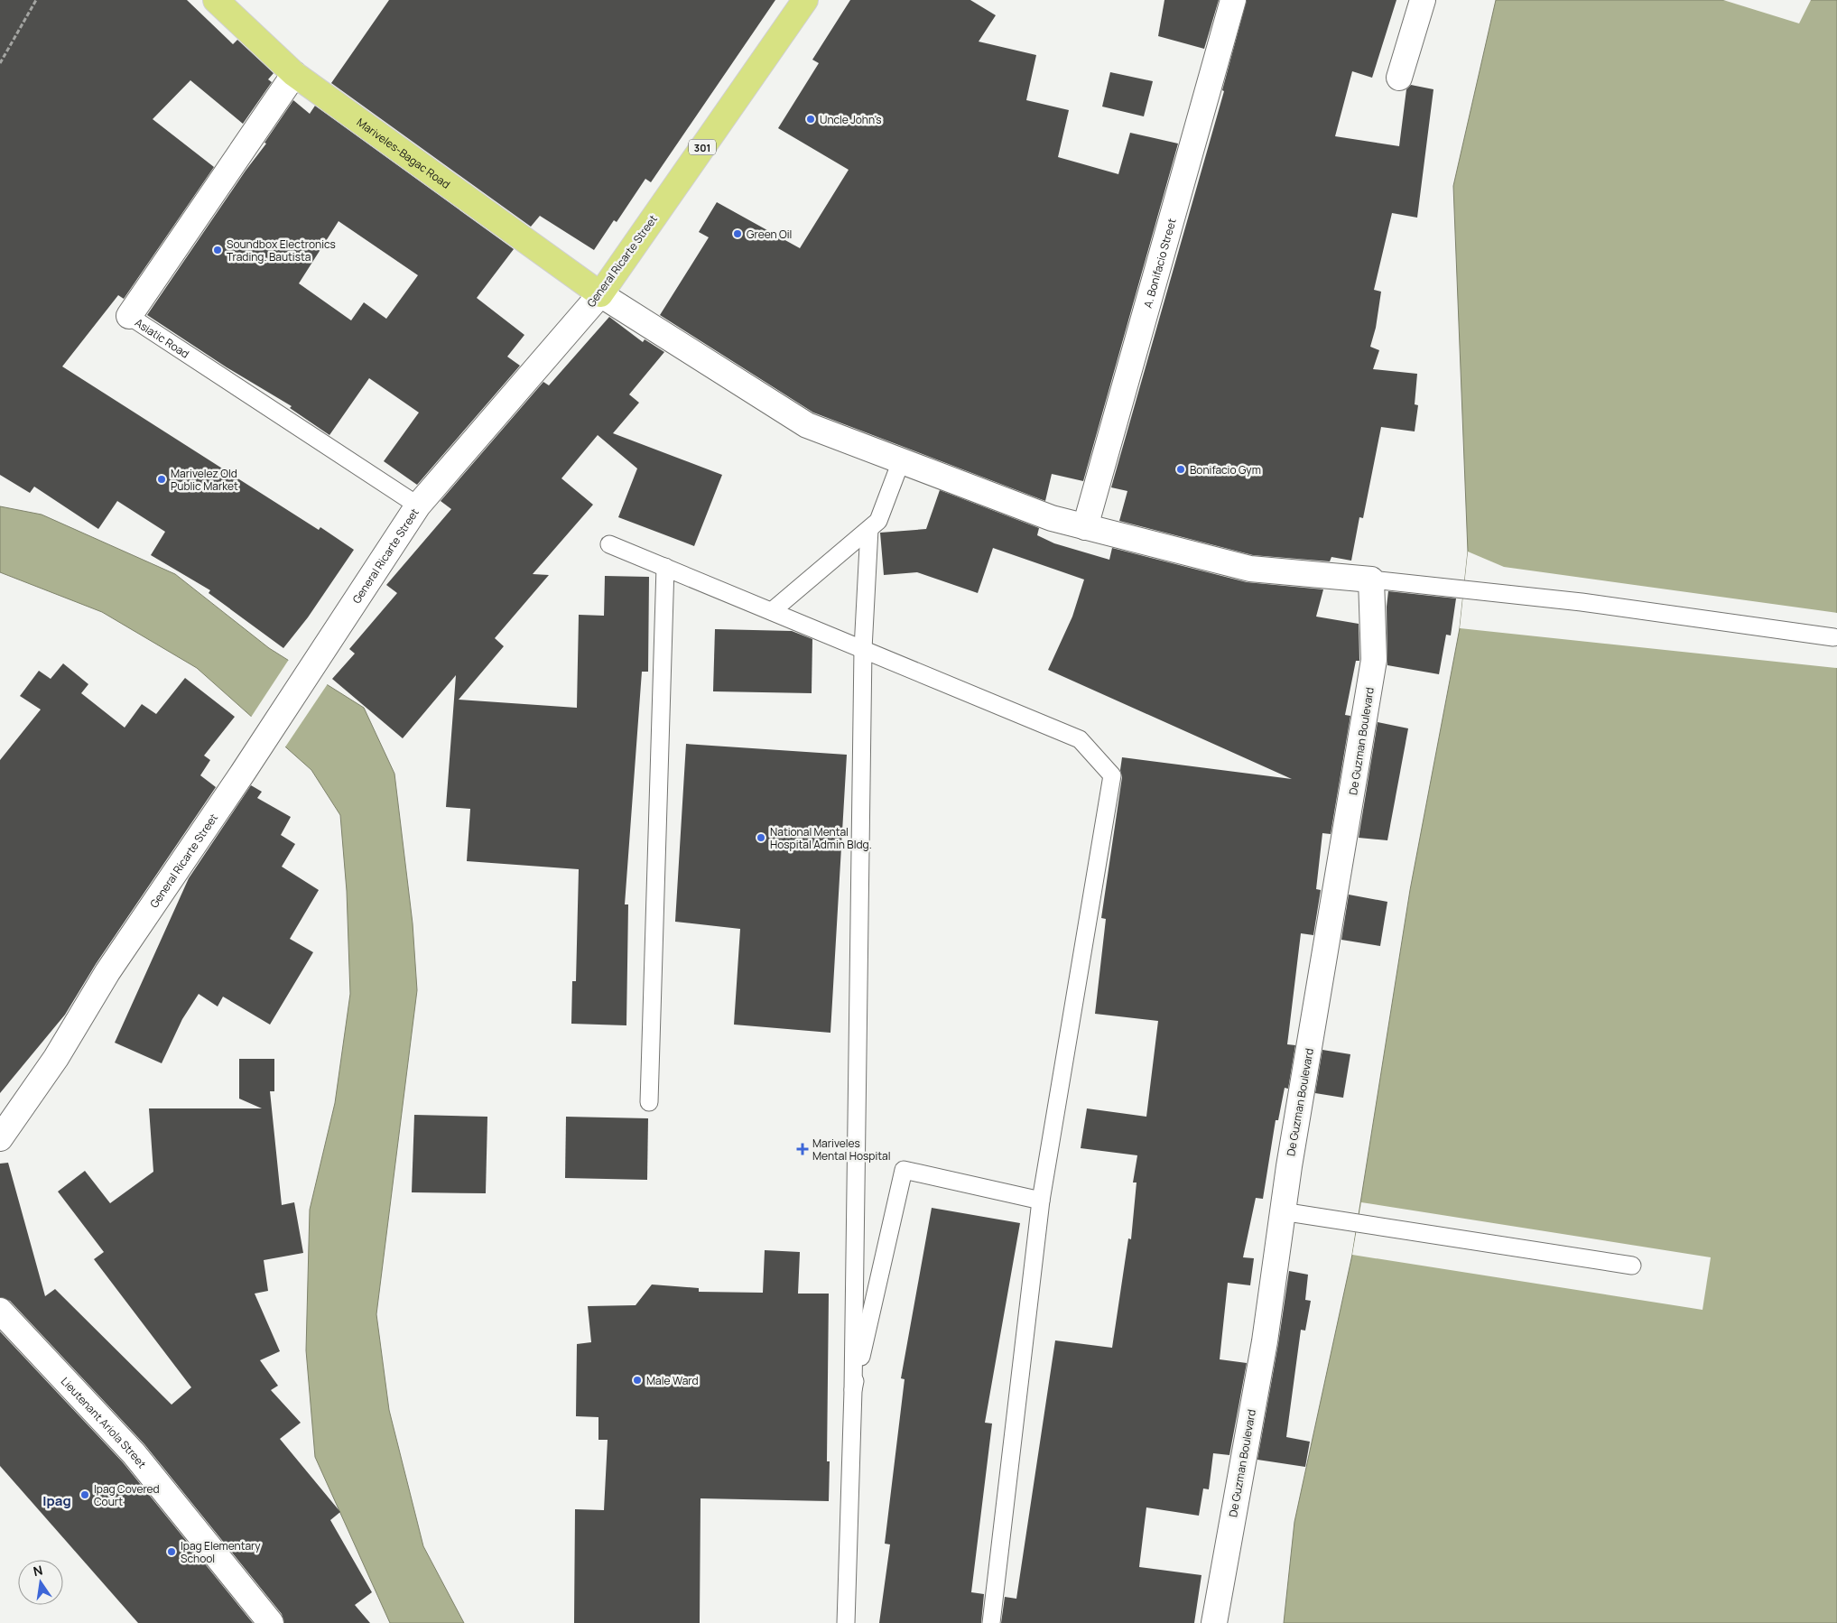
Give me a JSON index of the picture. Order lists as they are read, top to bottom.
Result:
{
  "streets": {
    "main road": ["301", "Mariveles-Bagac Road", "General Ricarte Street"],
    "street": [
      "A. Bonifacio Street",
      "Asiatic Road",
      "De Guzman Boulevard",
      "Lieutenant Ariola Street"
    ]
  },
  "crossings": [
    ["Mariveles-Bagac Road", "General Ricarte Street"],
    ["Mariveles-Bagac Road", "Asiatic Road"],
    ["General Ricarte Street", "Asiatic Road"]
  ],
  "districts": ["Ipag"],
  "places": {
    "other": [
      "Uncle John's",
      "Green Oil",
      "Soundbox Electronics Trading. Bautista",
      "Bonifacio Gym",
      "Marivelez Old Public Market",
      "National Mental Hospital Admin Bldg.",
      "Male Ward",
      "Ipag Covered Court",
      "Ipag Elementary School"
    ],
    "health": ["Mariveles Mental Hospital"]
  },
  "north": "top"
}
